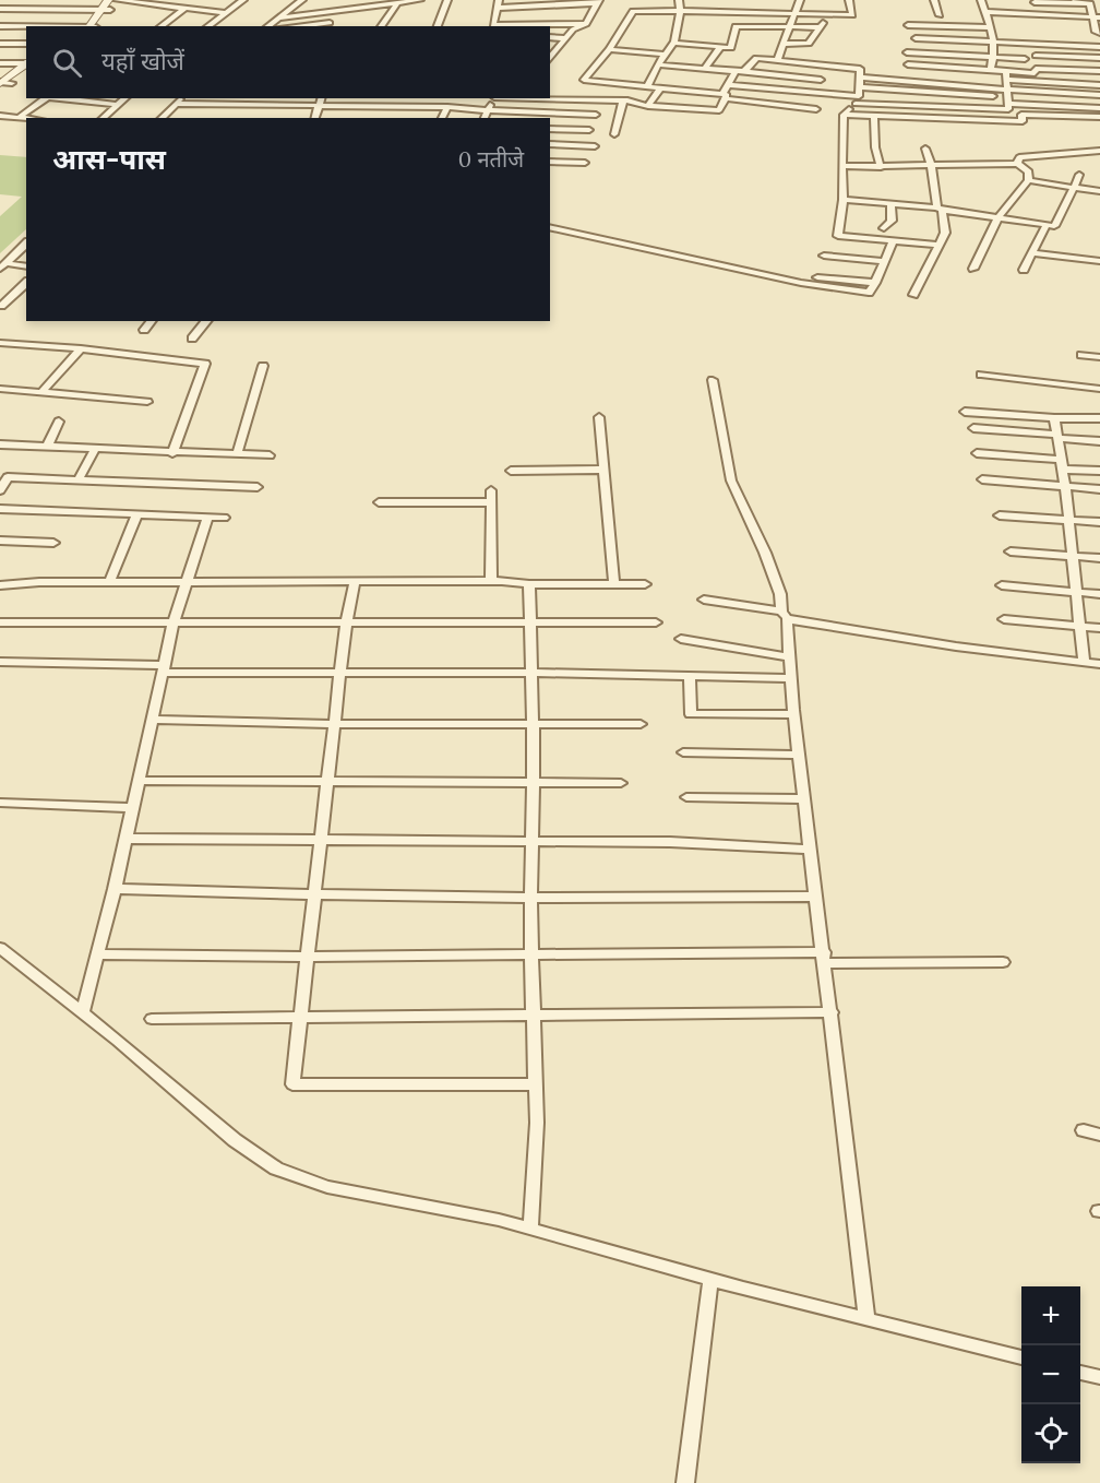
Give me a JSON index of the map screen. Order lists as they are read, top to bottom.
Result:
{
  "page": {
    "search": "यहाँ खोजें",
    "heading": ["आस-पास", "0 नतीजे"],
    "map_buttons": ["+", "−"]
  }
}
